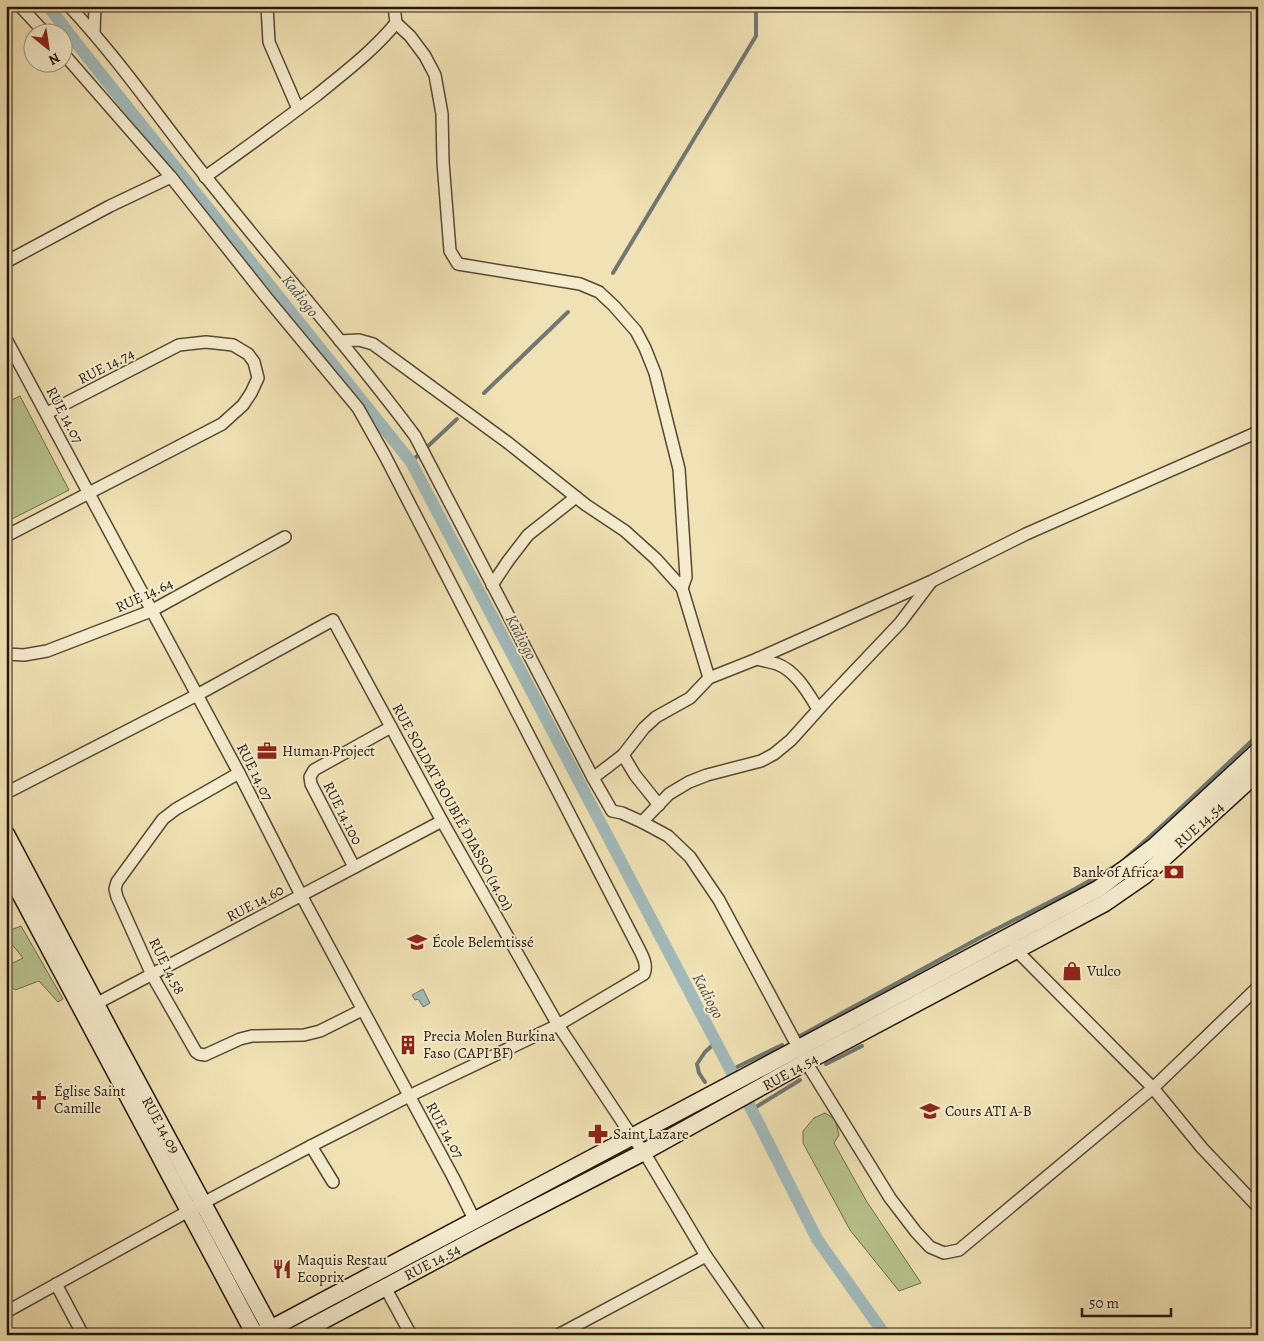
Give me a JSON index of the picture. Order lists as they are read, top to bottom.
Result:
{
  "streets": {
    "main road": ["RUE 14.54", "RUE 14.09"],
    "street": [
      "RUE 14.74",
      "RUE 14.07",
      "RUE 14.64",
      "RUE SOLDAT BOUBIÉ DIASSO (14.01)",
      "RUE 14.100",
      "RUE 14.60",
      "RUE 14.58"
    ]
  },
  "crossings": [
    ["RUE 14.74", "RUE 14.07"],
    ["RUE 14.07", "RUE 14.64"],
    ["RUE 14.07", "RUE SOLDAT BOUBIÉ DIASSO (14.01)"],
    ["RUE 14.07", "RUE 14.54"],
    ["RUE 14.07", "RUE 14.60"],
    ["RUE 14.07", "RUE 14.58"],
    ["RUE SOLDAT BOUBIÉ DIASSO (14.01)", "RUE 14.100"],
    ["RUE SOLDAT BOUBIÉ DIASSO (14.01)", "RUE 14.54"],
    ["RUE SOLDAT BOUBIÉ DIASSO (14.01)", "RUE 14.60"],
    ["RUE 14.100", "RUE 14.60"],
    ["RUE 14.54", "RUE 14.09"],
    ["RUE 14.60", "RUE 14.58"],
    ["RUE 14.60", "RUE 14.09"]
  ],
  "water": ["Kadiogo"],
  "places": {
    "office": ["Human Project"],
    "bank": ["Bank of Africa"],
    "school or university": ["École Belemtissé", "Cours ATI A-B"],
    "shop": ["Vulco"],
    "building": ["Precia Molen Burkina Faso (CAPI BF)"],
    "church": ["Église Saint Camille"],
    "pharmacy": ["Saint Lazare"],
    "restaurant": ["Maquis Restau Ecoprix"]
  },
  "scale_bar": "50 m",
  "north": "bottom right"
}
